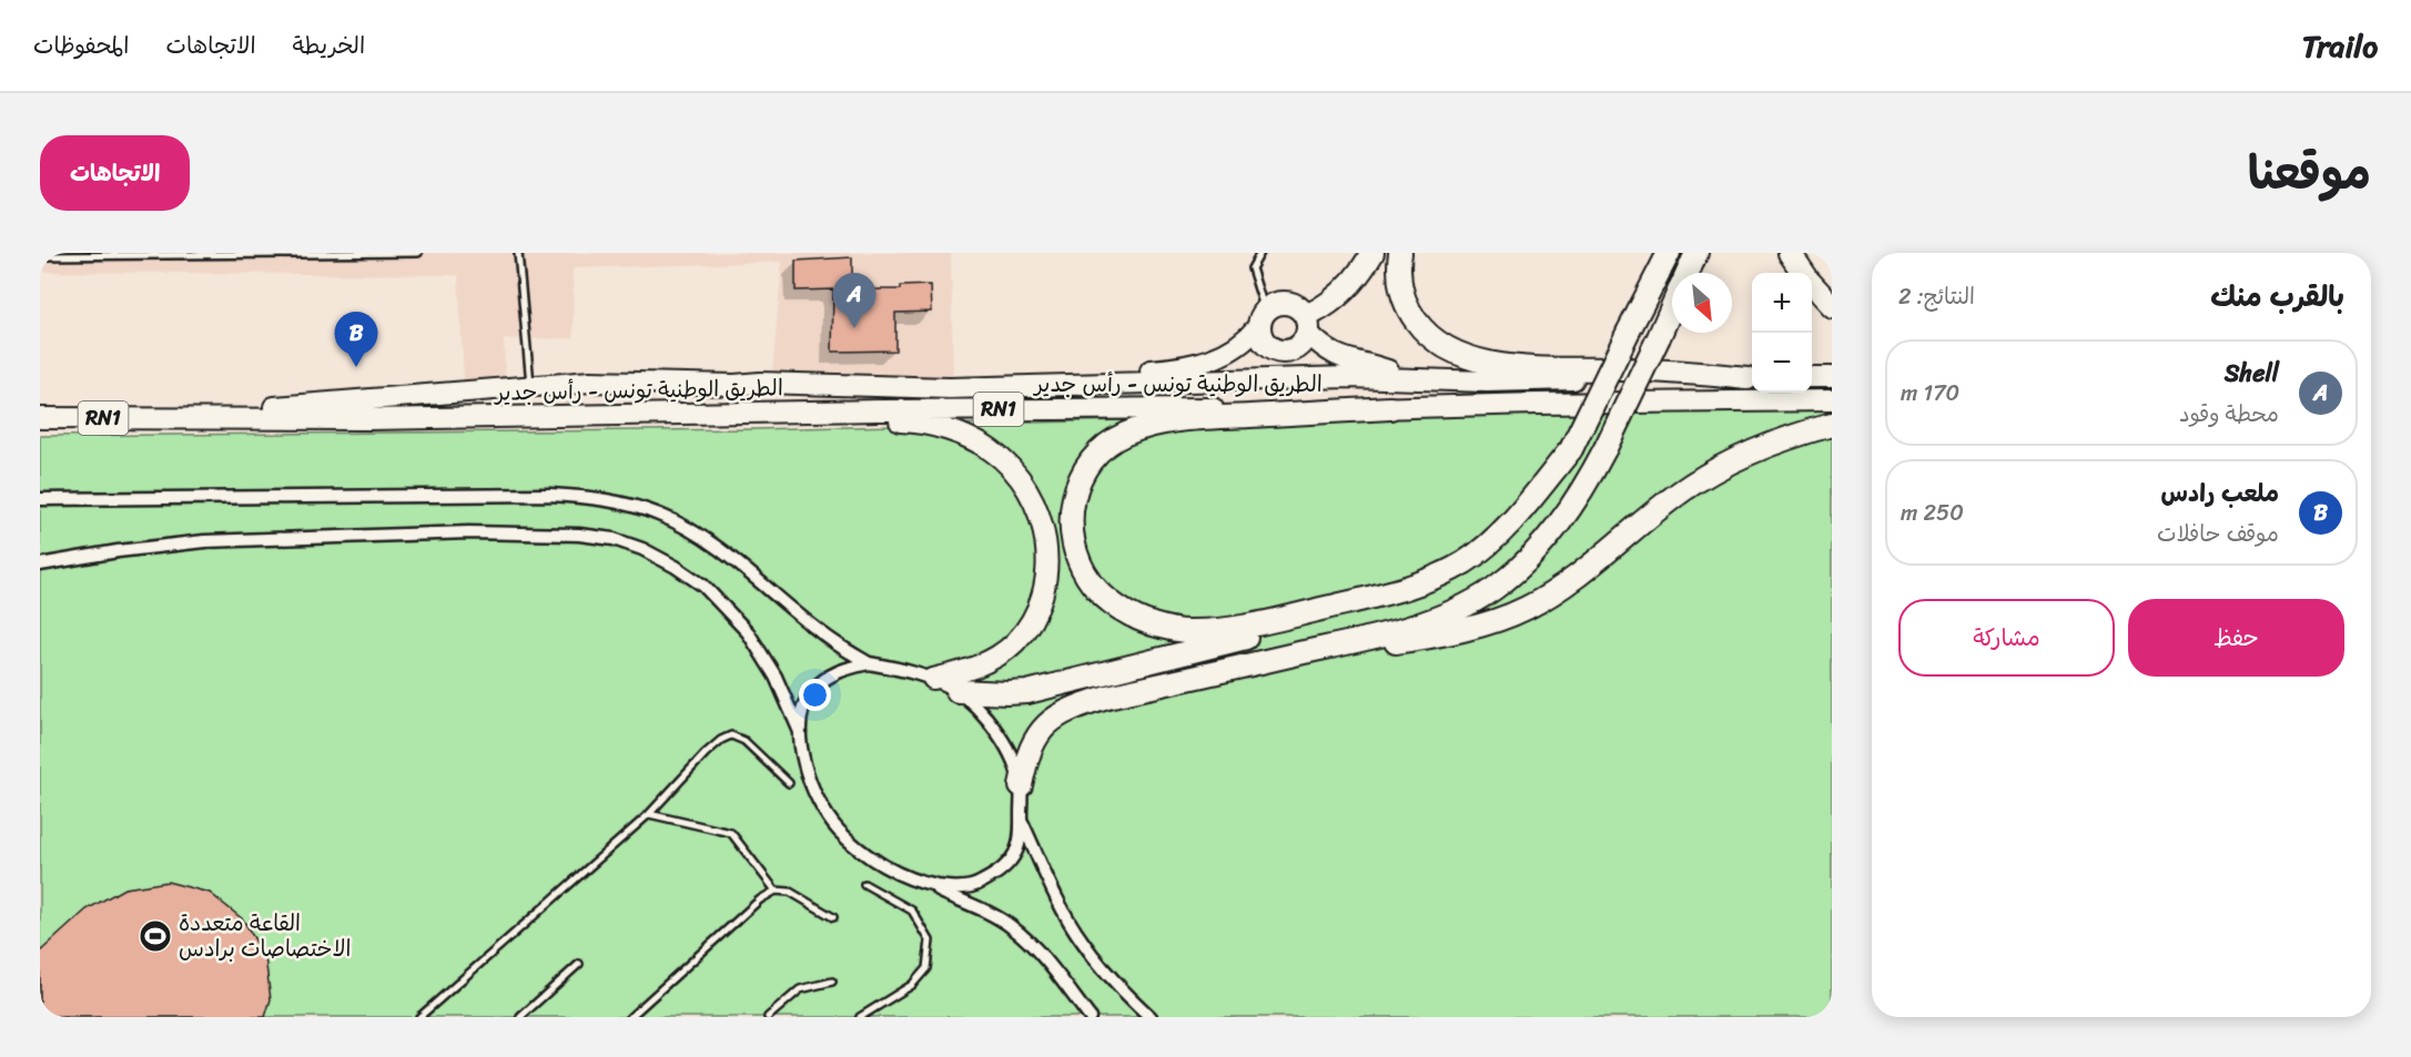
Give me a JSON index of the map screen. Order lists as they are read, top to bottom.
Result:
{
  "streets": {
    "main road": ["الطريق الوطنية تونس - رأس جدير", "RN1"]
  },
  "places": {
    "sports": ["القاعة متعددة الاختصاصات برادس"]
  },
  "north": "bottom right",
  "page": {
    "header": "Trailo",
    "nav": ["الخريطة", "الاتجاهات", "المحفوظات"],
    "title": "موقعنا",
    "buttons": [
      "الاتجاهات",
      ["حفظ", "مشاركة"]
    ],
    "heading": ["بالقرب منك", "النتائج: 2"],
    "map_buttons": ["+", "−"],
    "pins": ["A", "B"],
    "list": [
      {
        "mark": "A",
        "name": "Shell",
        "note": "محطة وقود",
        "value": "170 m"
      },
      {
        "mark": "B",
        "name": "ملعب رادس",
        "note": "موقف حافلات",
        "value": "250 m"
      }
    ]
  }
}
